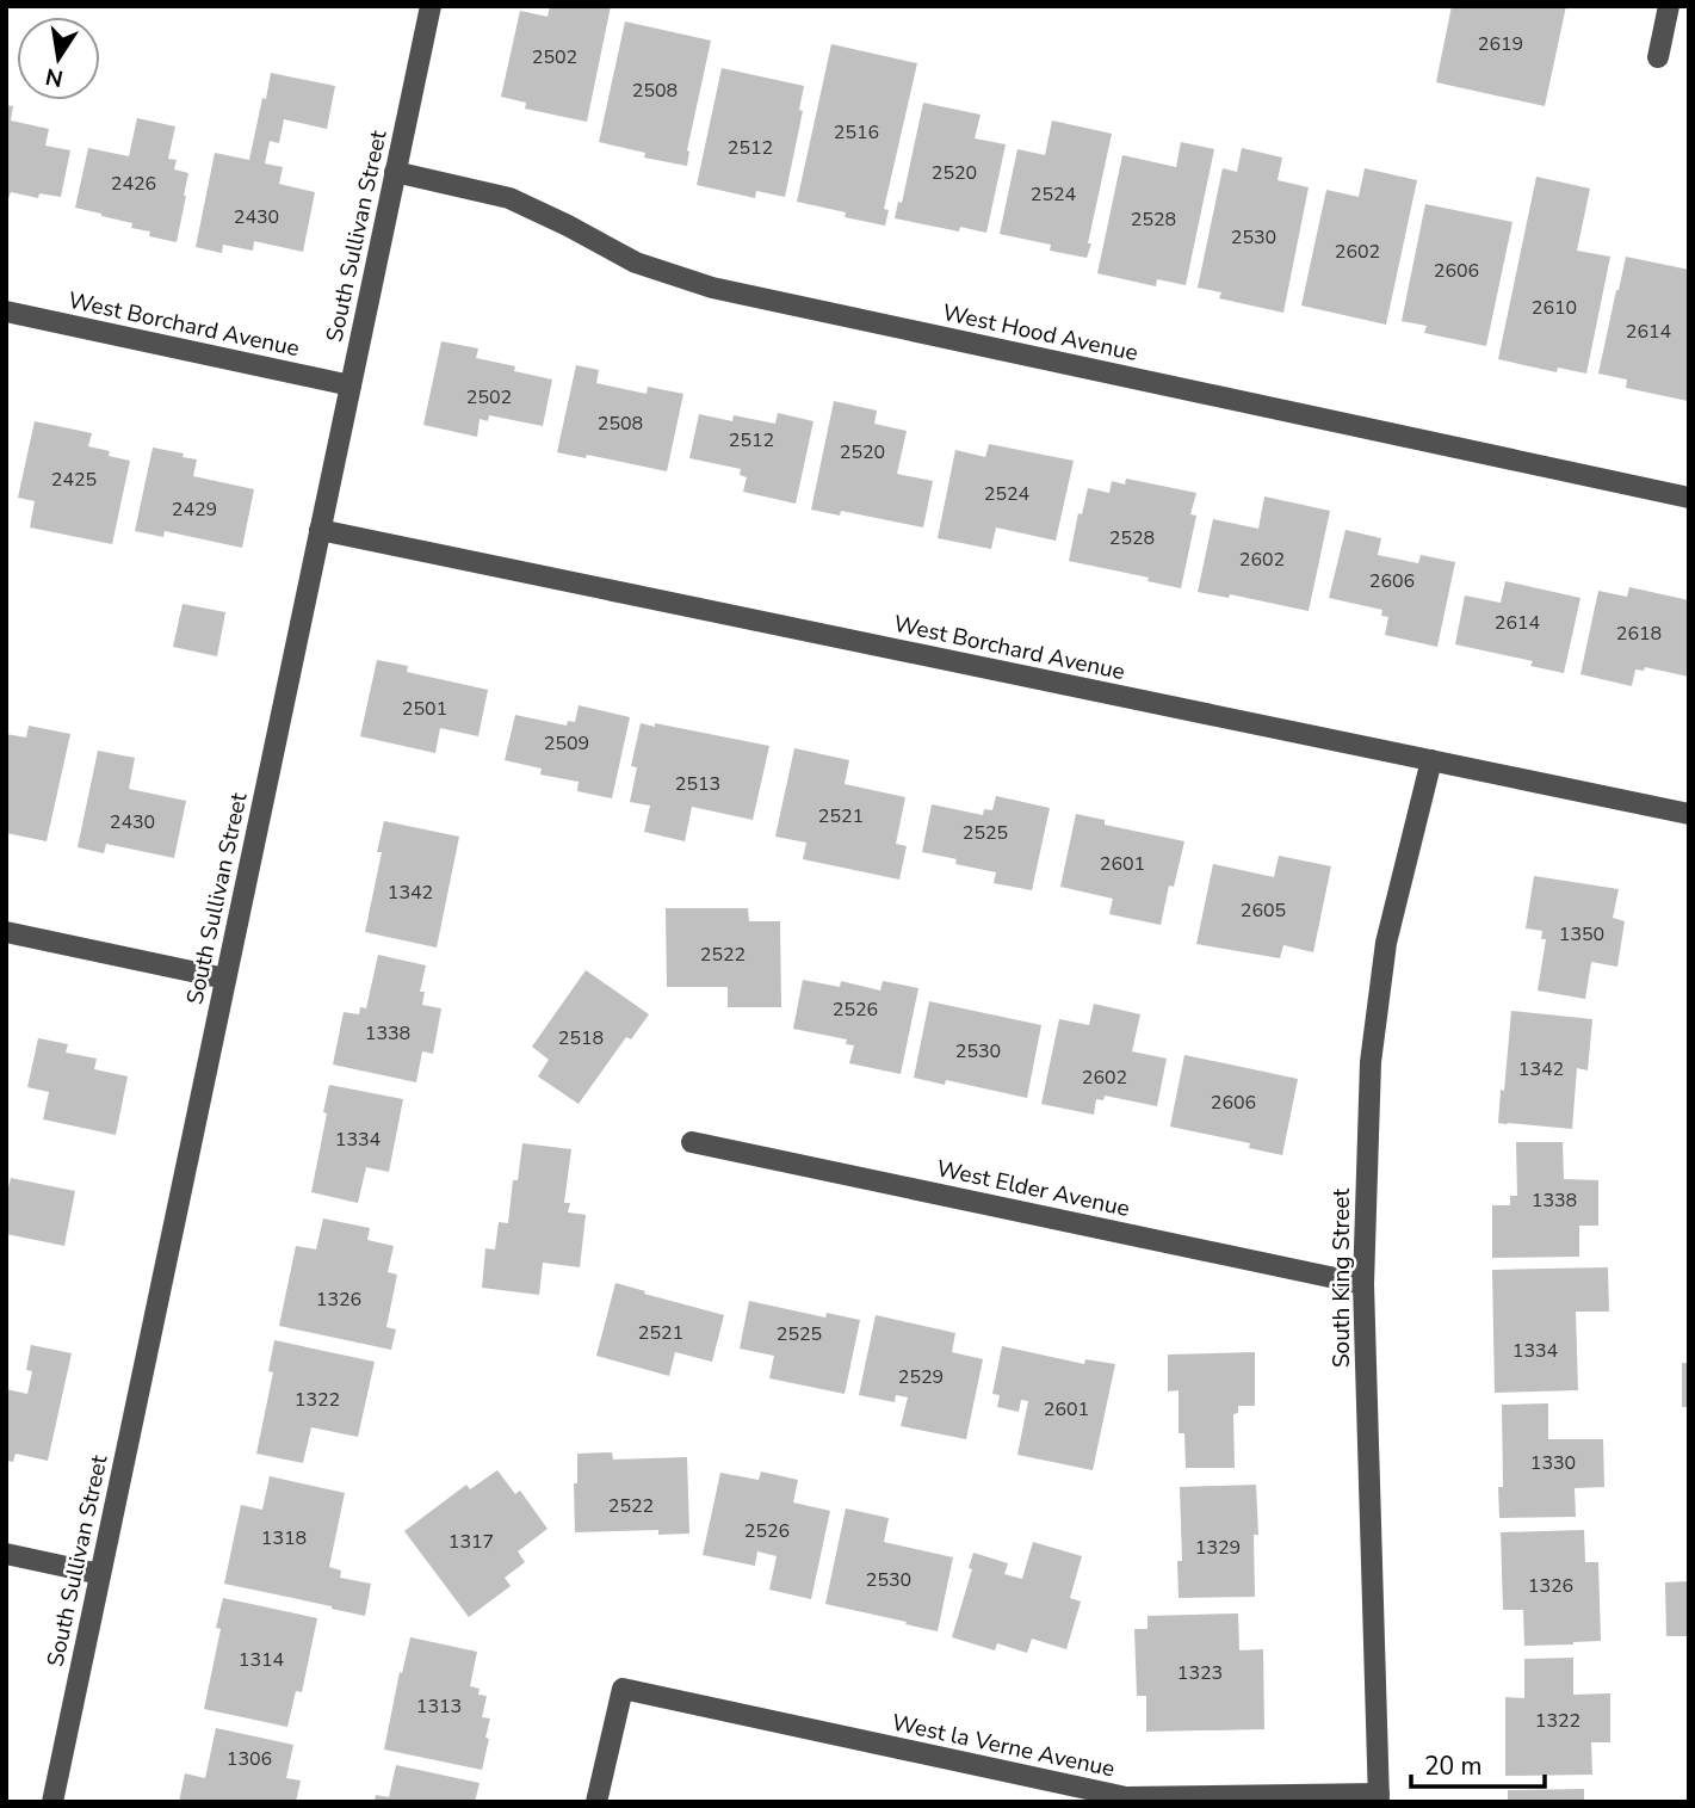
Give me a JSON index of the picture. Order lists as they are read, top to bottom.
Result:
{
  "streets": {
    "street": [
      "South Sullivan Street",
      "West Borchard Avenue",
      "West Hood Avenue",
      "West Elder Avenue",
      "South King Street",
      "West la Verne Avenue"
    ]
  },
  "crossings": [
    ["South Sullivan Street", "West Borchard Avenue"],
    ["South Sullivan Street", "West Hood Avenue"],
    ["West Borchard Avenue", "South King Street"],
    ["West Elder Avenue", "South King Street"],
    ["South King Street", "West la Verne Avenue"]
  ],
  "house_numbers": [
    "2619",
    "2502",
    "2508",
    "2516",
    "2512",
    "2520",
    "2426",
    "2524",
    "2430",
    "2528",
    "2530",
    "2602",
    "2606",
    "2610",
    "2614",
    "2502",
    "2508",
    "2512",
    "2520",
    "2425",
    "2524",
    "2429",
    "2528",
    "2602",
    "2606",
    "2614",
    "2618",
    "2501",
    "2509",
    "2513",
    "2521",
    "2430",
    "2525",
    "2601",
    "1342",
    "2605",
    "1350",
    "2522",
    "2526",
    "1338",
    "2518",
    "2530",
    "1342",
    "2602",
    "2606",
    "1334",
    "1338",
    "1326",
    "2521",
    "2525",
    "1334",
    "2529",
    "1322",
    "2601",
    "1330",
    "2522",
    "2526",
    "1318",
    "1317",
    "1329",
    "2530",
    "1326",
    "1314",
    "1323",
    "1313",
    "1322",
    "1306"
  ],
  "scale_bar": "20 m",
  "north": "bottom"
}
